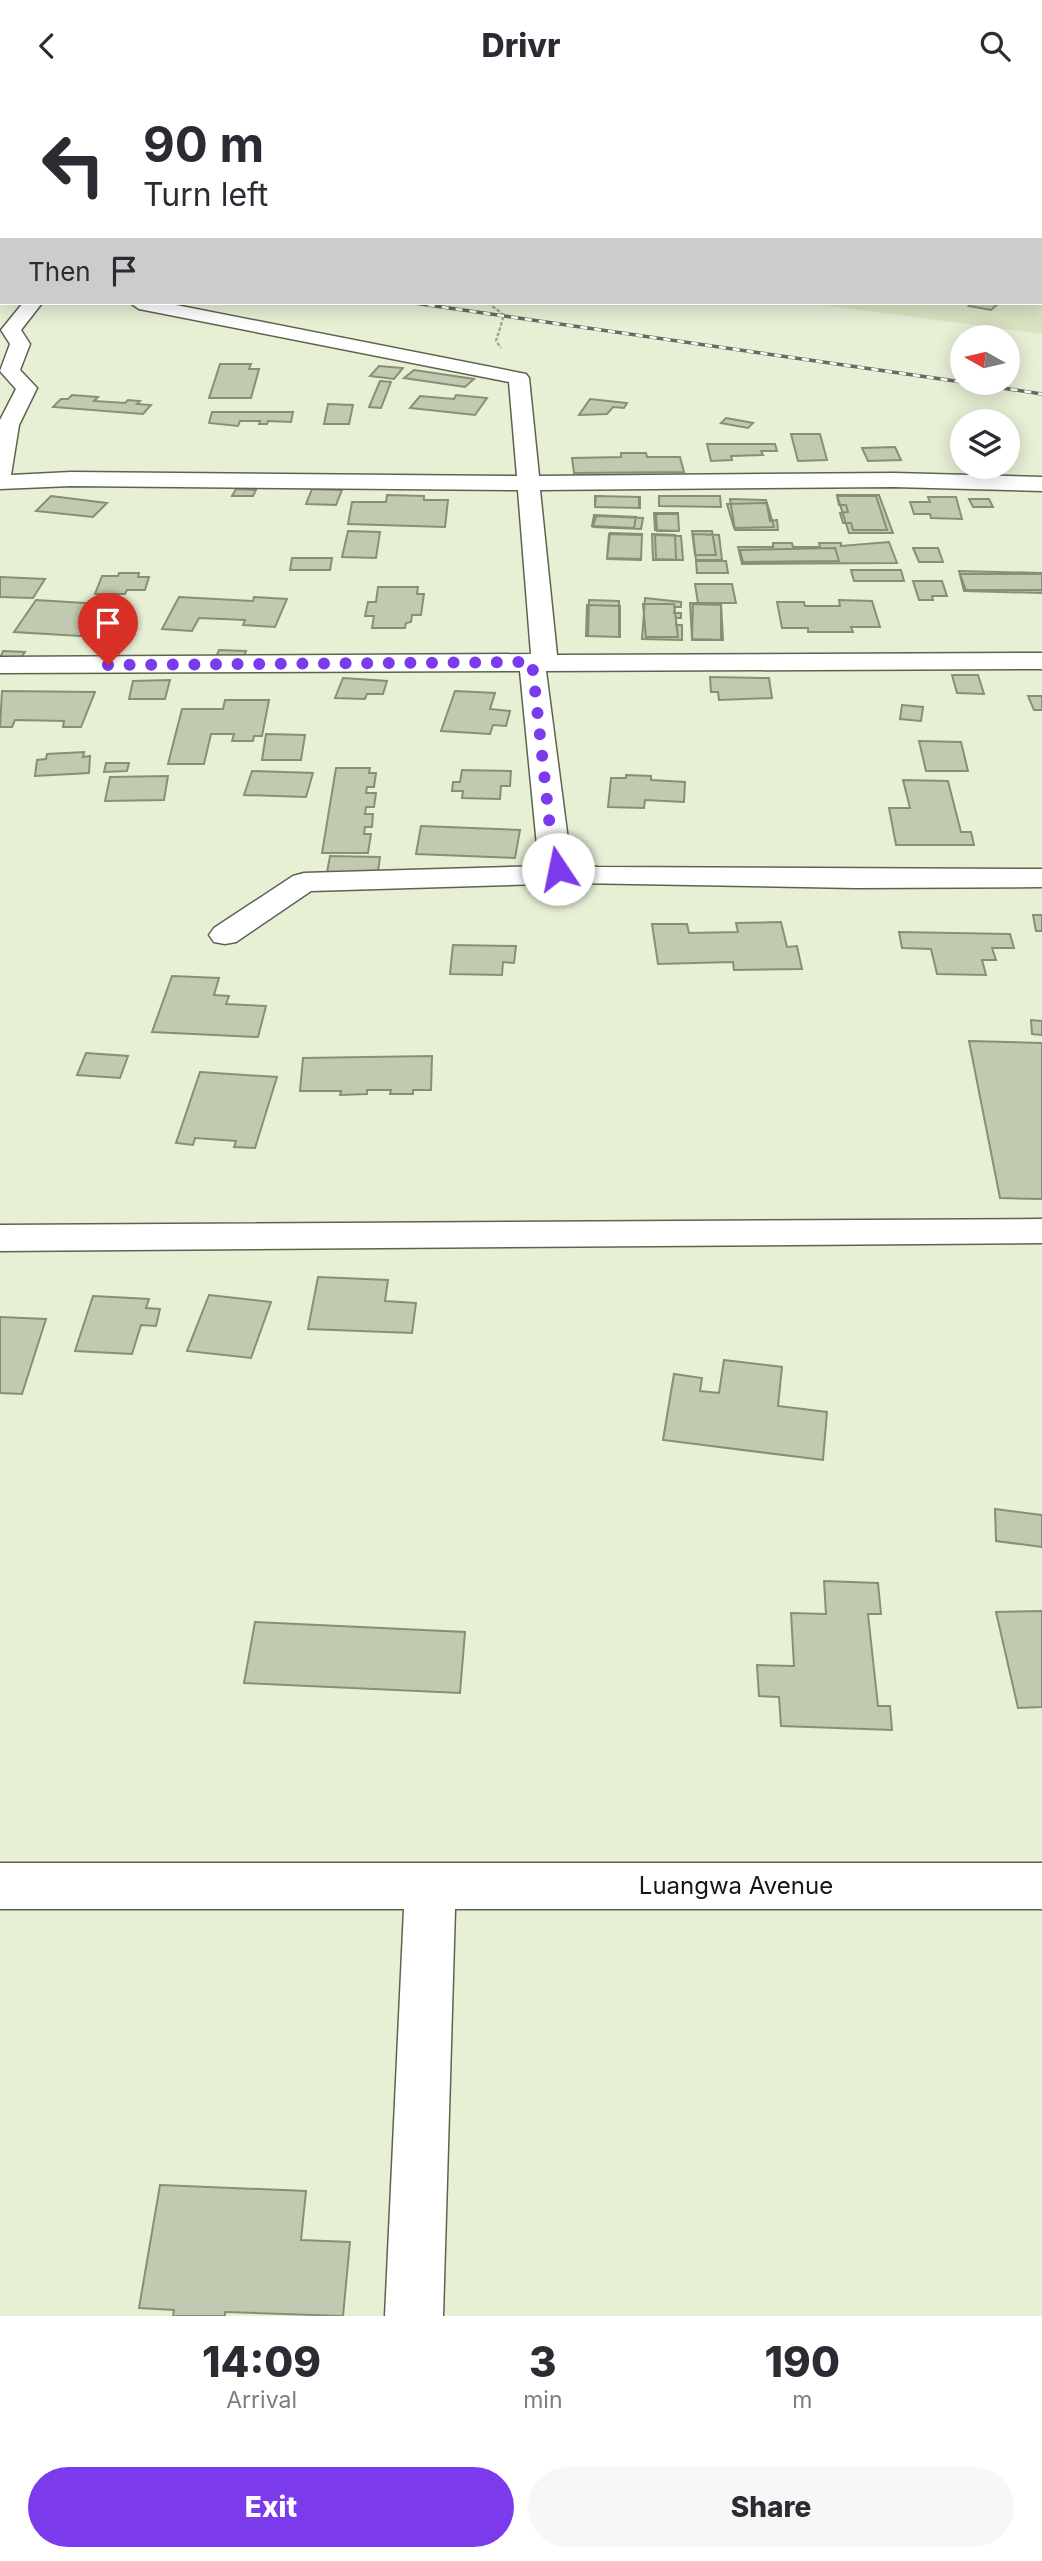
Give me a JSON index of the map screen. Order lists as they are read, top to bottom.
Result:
{
  "streets": {
    "street": ["Luangwa Avenue"]
  },
  "north": "left",
  "page": {
    "header": "Drivr",
    "turn": ["90 m", "Turn left"],
    "then": "Then",
    "eta": [
      "14:09",
      "Arrival",
      "3",
      "min",
      "190",
      "m"
    ],
    "buttons": ["Exit", "Share"]
  }
}
